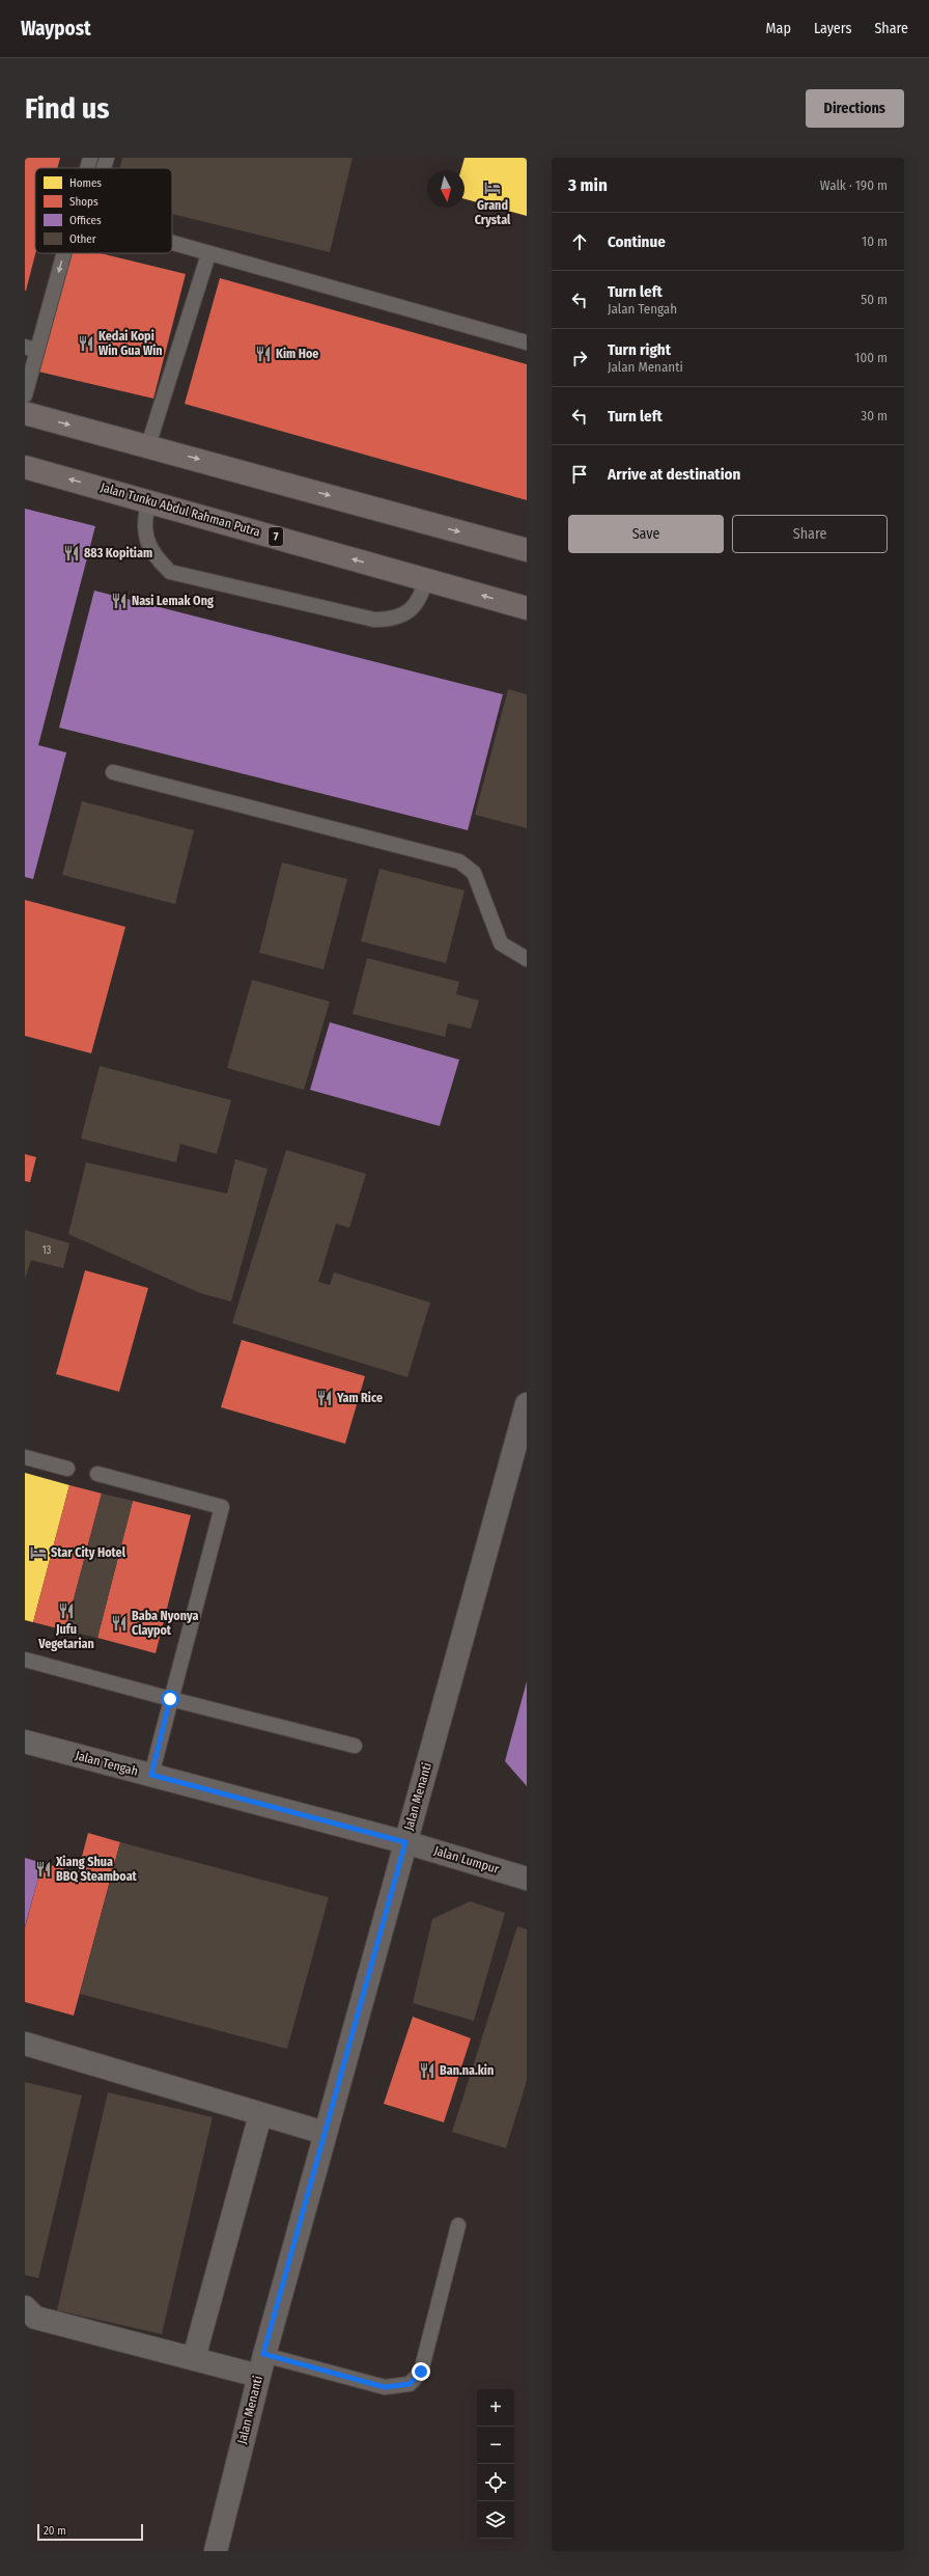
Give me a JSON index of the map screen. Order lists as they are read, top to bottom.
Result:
{
  "streets": {
    "main road": ["Jalan Tunku Abdul Rahman Putra", "7"],
    "street": ["Jalan Tengah", "Jalan Menanti", "Jalan Lumpur"]
  },
  "crossings": [
    ["Jalan Tengah", "Jalan Menanti"],
    ["Jalan Tengah", "Jalan Lumpur"],
    ["Jalan Menanti", "Jalan Lumpur"]
  ],
  "places": {
    "hotel": ["Grand Crystal", "Star City Hotel"],
    "restaurant": [
      "Kedai Kopi Win Gua Win",
      "Kim Hoe",
      "883 Kopitiam",
      "Nasi Lemak Ong",
      "Yam Rice",
      "Jufu Vegetarian",
      "Baba Nyonya Claypot",
      "Xiang Shua BBQ Steamboat",
      "Ban.na.kin"
    ]
  },
  "house_numbers": ["13"],
  "legend": [
    "Homes",
    "Shops",
    "Offices",
    "Other"
  ],
  "scale_bar": "20 m",
  "north": "bottom",
  "page": {
    "header": "Waypost",
    "nav": ["Map", "Layers", "Share"],
    "buttons": [
      "Directions",
      ["Save", "Share"]
    ],
    "title": "Find us",
    "heading": ["3 min", "Walk · 190 m"],
    "list": [
      ["Continue", "10 m"],
      ["Turn left", "Jalan Tengah", "50 m"],
      ["Turn right", "Jalan Menanti", "100 m"],
      ["Turn left", "30 m"],
      "Arrive at destination"
    ],
    "map_buttons": ["+", "−"],
    "scale": "20 m"
  }
}
